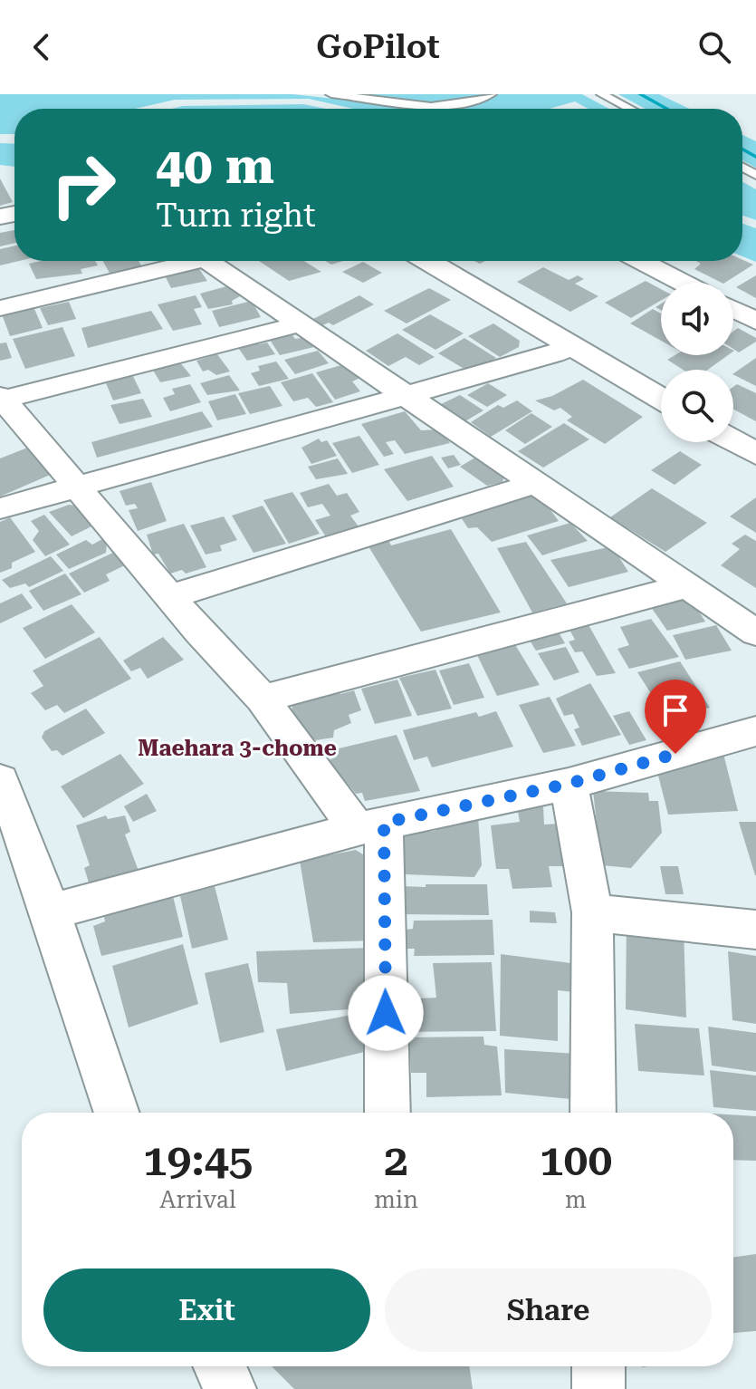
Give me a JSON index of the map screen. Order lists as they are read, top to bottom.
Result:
{
  "districts": ["Maehara 3-chome"],
  "page": {
    "header": "GoPilot",
    "turn": ["40 m", "Turn right"],
    "eta": [
      "19:45",
      "Arrival",
      "2",
      "min",
      "100",
      "m"
    ],
    "buttons": ["Exit", "Share"]
  }
}
